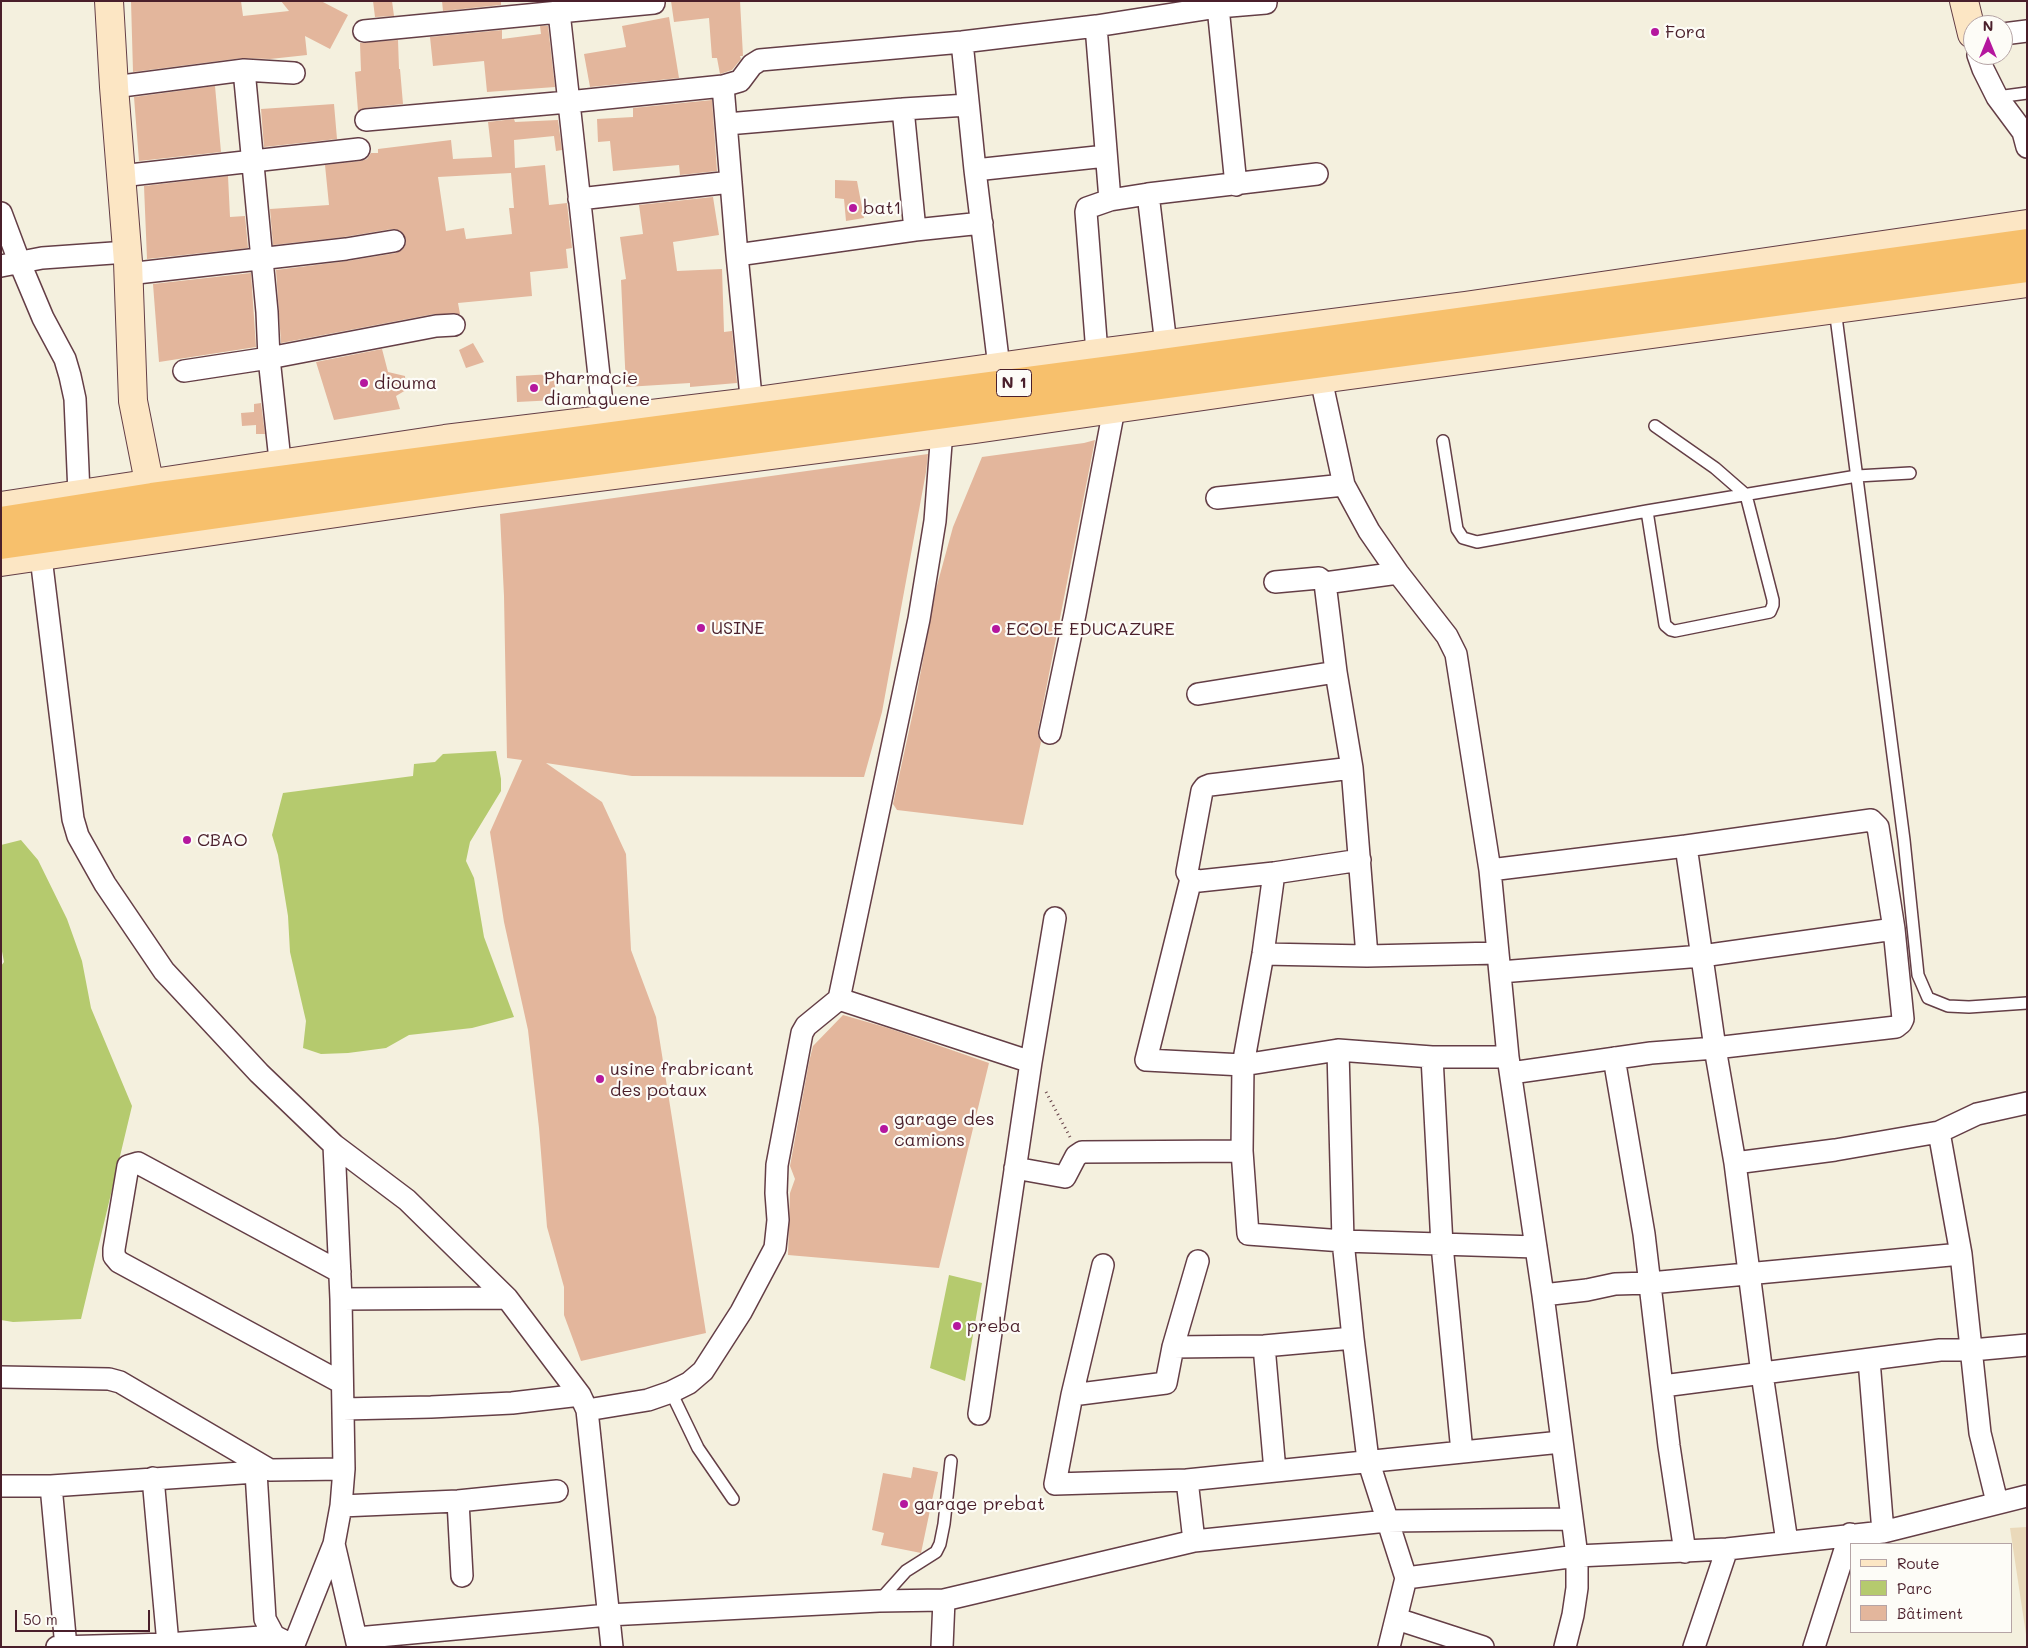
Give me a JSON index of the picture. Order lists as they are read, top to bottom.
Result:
{
  "streets": {
    "highway": ["N 1"]
  },
  "places": [
    "Fora",
    "bat1",
    "diouma",
    "Pharmacie diamaguene",
    "USINE",
    "ECOLE EDUCAZURE",
    "CBAO",
    "usine frabricant des potaux",
    "garage des camions",
    "preba",
    "garage prebat"
  ],
  "legend": ["Route", "Parc", "Bâtiment"],
  "scale_bar": "50 m",
  "north": "top"
}
